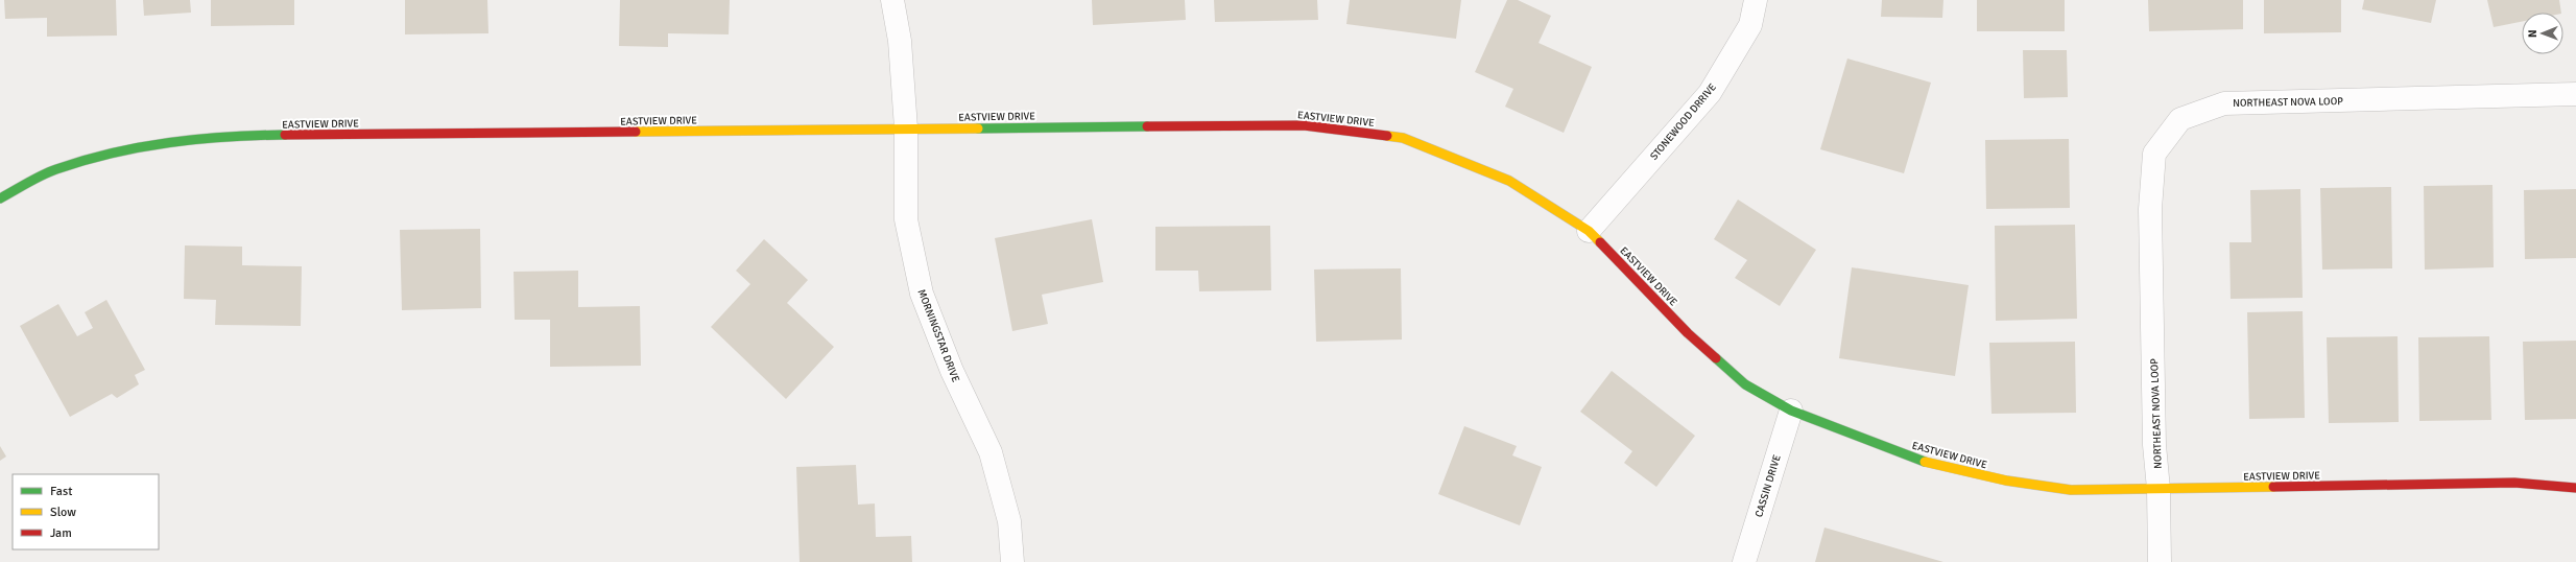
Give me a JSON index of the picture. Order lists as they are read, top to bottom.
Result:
{
  "streets": {
    "street": [
      "NORTHEAST NOVA LOOP",
      "EASTVIEW DRIVE",
      "STONEWOOD DRRIVE",
      "MORNINGSTAR DRIVE",
      "CASSIN DRIVE"
    ]
  },
  "crossings": [
    ["NORTHEAST NOVA LOOP", "EASTVIEW DRIVE"],
    ["EASTVIEW DRIVE", "STONEWOOD DRRIVE"],
    ["EASTVIEW DRIVE", "MORNINGSTAR DRIVE"],
    ["EASTVIEW DRIVE", "CASSIN DRIVE"]
  ],
  "legend": ["Fast", "Slow", "Jam"],
  "north": "left"
}
